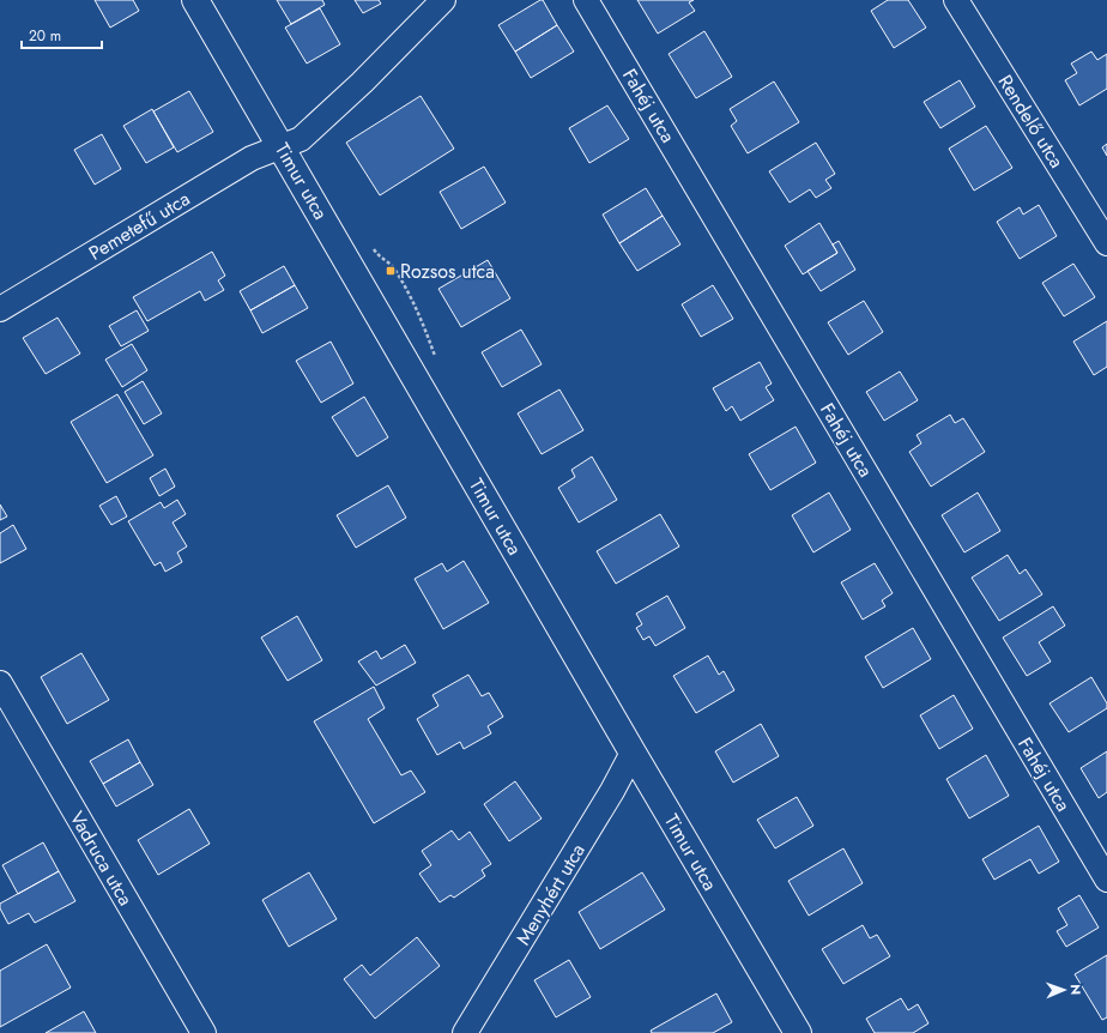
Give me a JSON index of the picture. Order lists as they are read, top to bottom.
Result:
{
  "streets": {
    "street": [
      "Fahéj utca",
      "Rendelő utca",
      "Timur utca",
      "Pemetefű utca",
      "Vadruca utca",
      "Menyhért utca"
    ]
  },
  "crossings": [
    ["Timur utca", "Pemetefű utca"],
    ["Timur utca", "Menyhért utca"]
  ],
  "places": {
    "transit": ["Rozsos utca"]
  },
  "scale_bar": "20 m",
  "north": "right"
}
